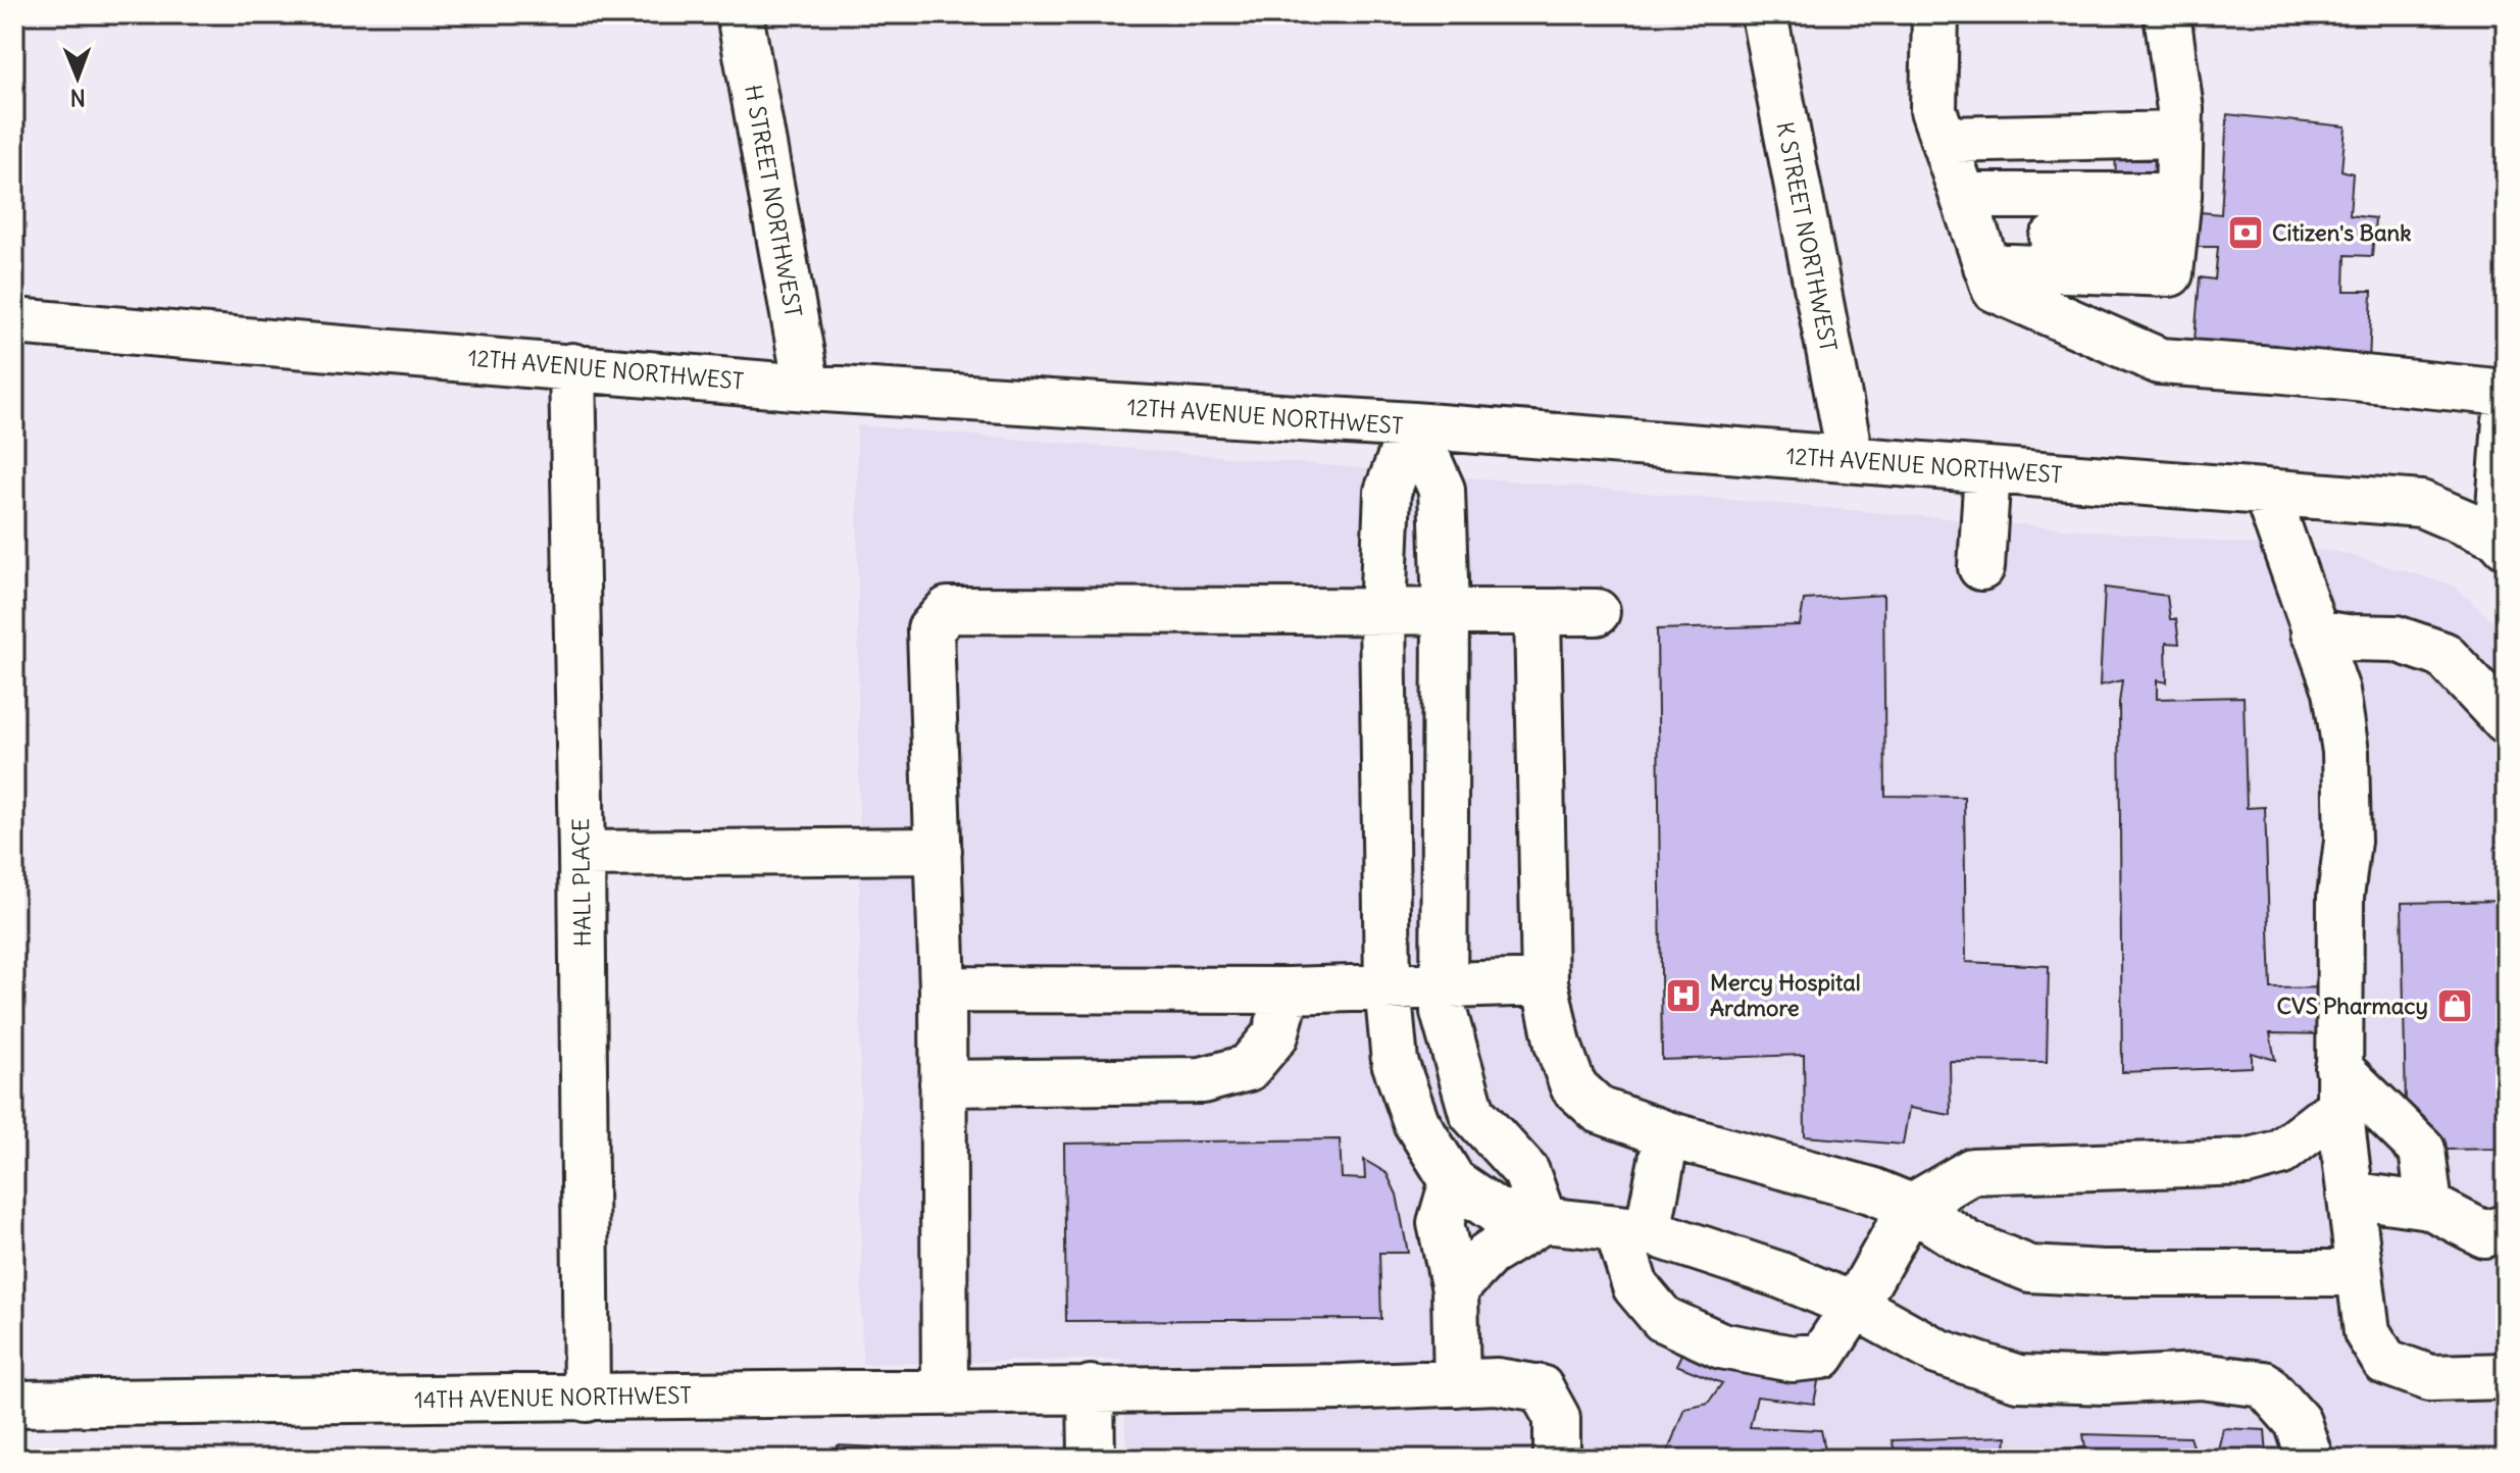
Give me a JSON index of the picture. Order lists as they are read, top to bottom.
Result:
{
  "streets": {
    "street": [
      "H STREET NORTHWEST",
      "K STREET NORTHWEST",
      "12TH AVENUE NORTHWEST",
      "HALL PLACE",
      "14TH AVENUE NORTHWEST"
    ]
  },
  "crossings": [
    ["H STREET NORTHWEST", "12TH AVENUE NORTHWEST"],
    ["K STREET NORTHWEST", "12TH AVENUE NORTHWEST"],
    ["12TH AVENUE NORTHWEST", "HALL PLACE"],
    ["HALL PLACE", "14TH AVENUE NORTHWEST"]
  ],
  "places": {
    "bank": ["Citizen's Bank"],
    "hospital": ["Mercy Hospital Ardmore"],
    "shop": ["CVS Pharmacy"]
  },
  "north": "bottom"
}
